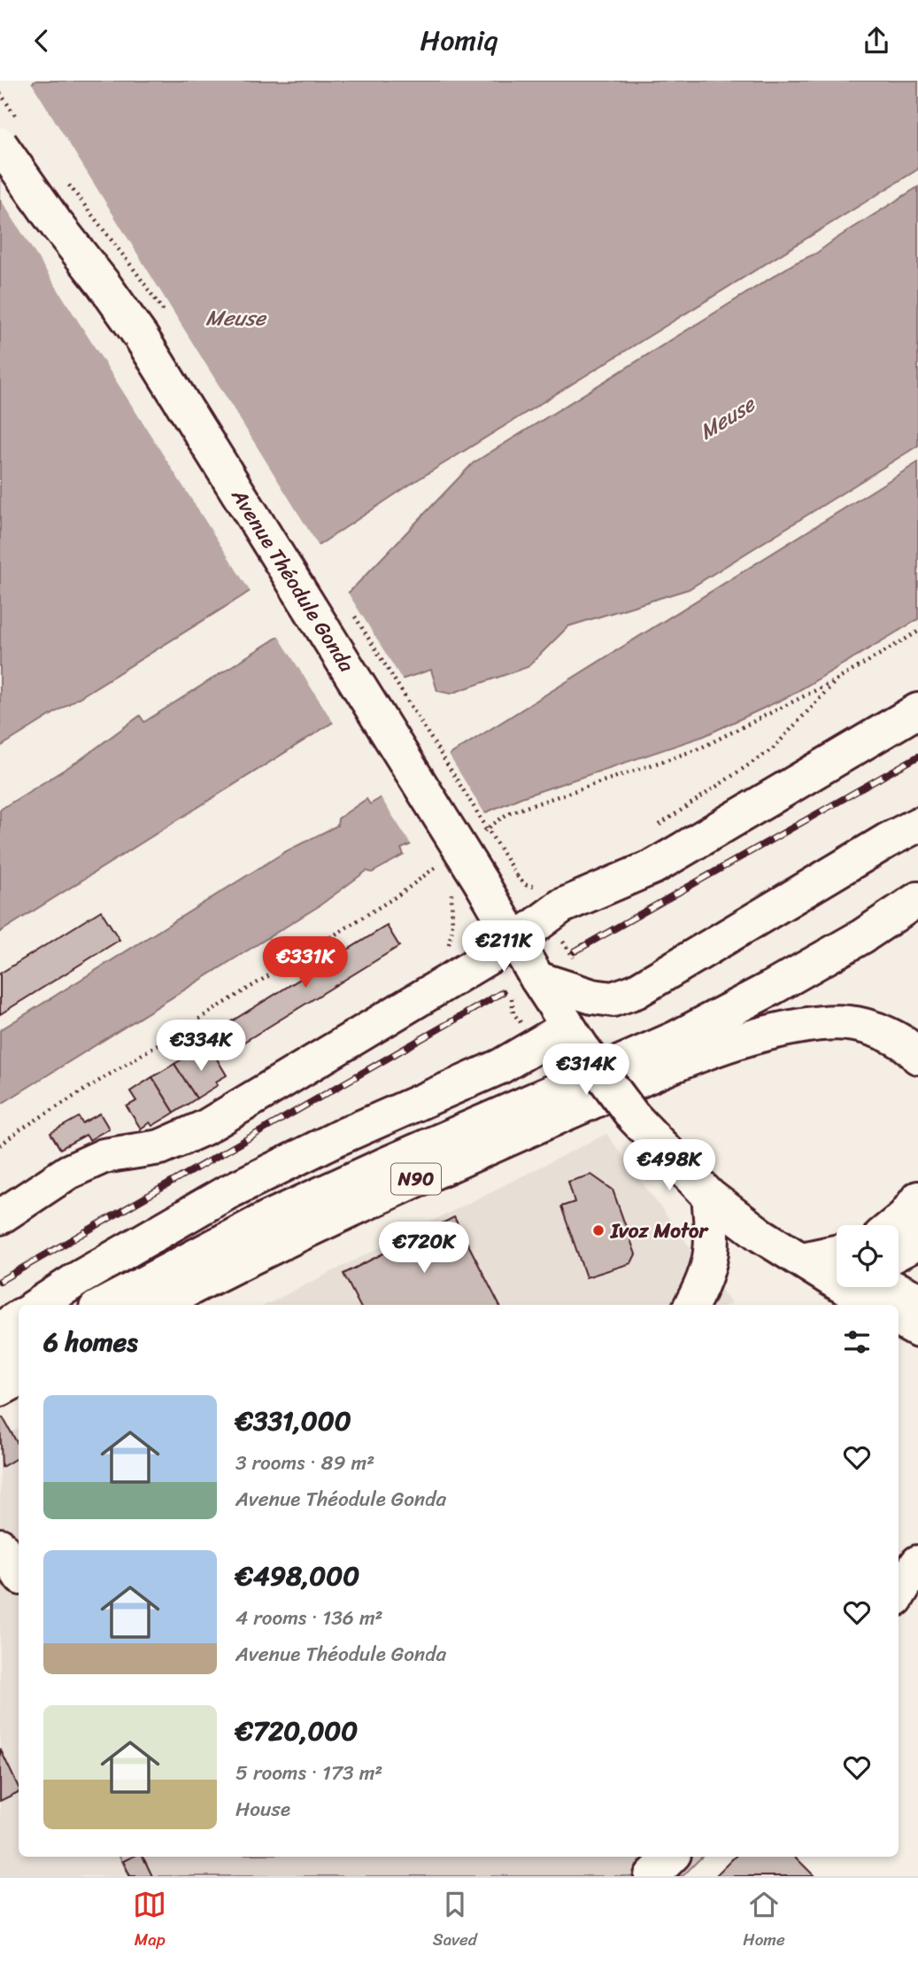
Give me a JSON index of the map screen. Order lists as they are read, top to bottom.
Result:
{
  "streets": {
    "main road": ["Avenue Théodule Gonda", "N90"]
  },
  "water": ["Meuse"],
  "places": ["Ivoz Motor"],
  "page": {
    "header": "Homiq",
    "price": [
      "€211K",
      "€331K",
      "€334K",
      "€314K",
      "€498K",
      "€720K"
    ],
    "heading": "6 homes",
    "list": [
      {
        "name": "€331,000",
        "note": "3 rooms · 89 m² · Avenue Théodule Gonda"
      },
      {
        "name": "€498,000",
        "note": "4 rooms · 136 m² · Avenue Théodule Gonda"
      },
      {
        "name": "€720,000",
        "note": "5 rooms · 173 m² · House"
      }
    ],
    "tabs": ["Map", "Saved", "Home"]
  }
}
